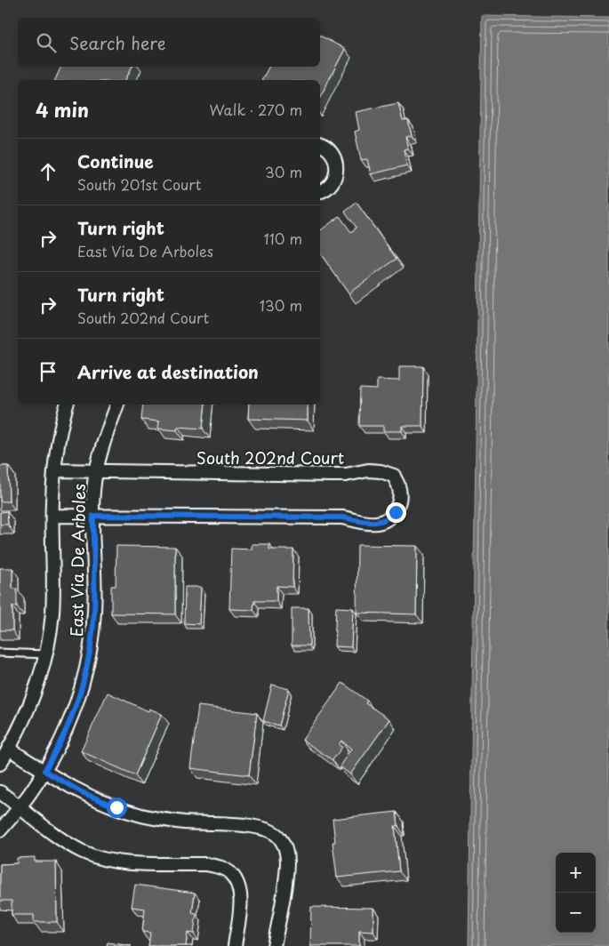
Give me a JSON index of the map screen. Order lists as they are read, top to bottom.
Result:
{
  "streets": {
    "street": ["South 202nd Court", "East Via De Arboles"]
  },
  "crossings": [
    ["South 202nd Court", "East Via De Arboles"]
  ],
  "page": {
    "search": "Search here",
    "heading": ["4 min", "Walk · 270 m"],
    "list": [
      ["Continue", "South 201st Court", "30 m"],
      ["Turn right", "East Via De Arboles", "110 m"],
      ["Turn right", "South 202nd Court", "130 m"],
      "Arrive at destination"
    ],
    "map_buttons": ["+", "−"]
  }
}
